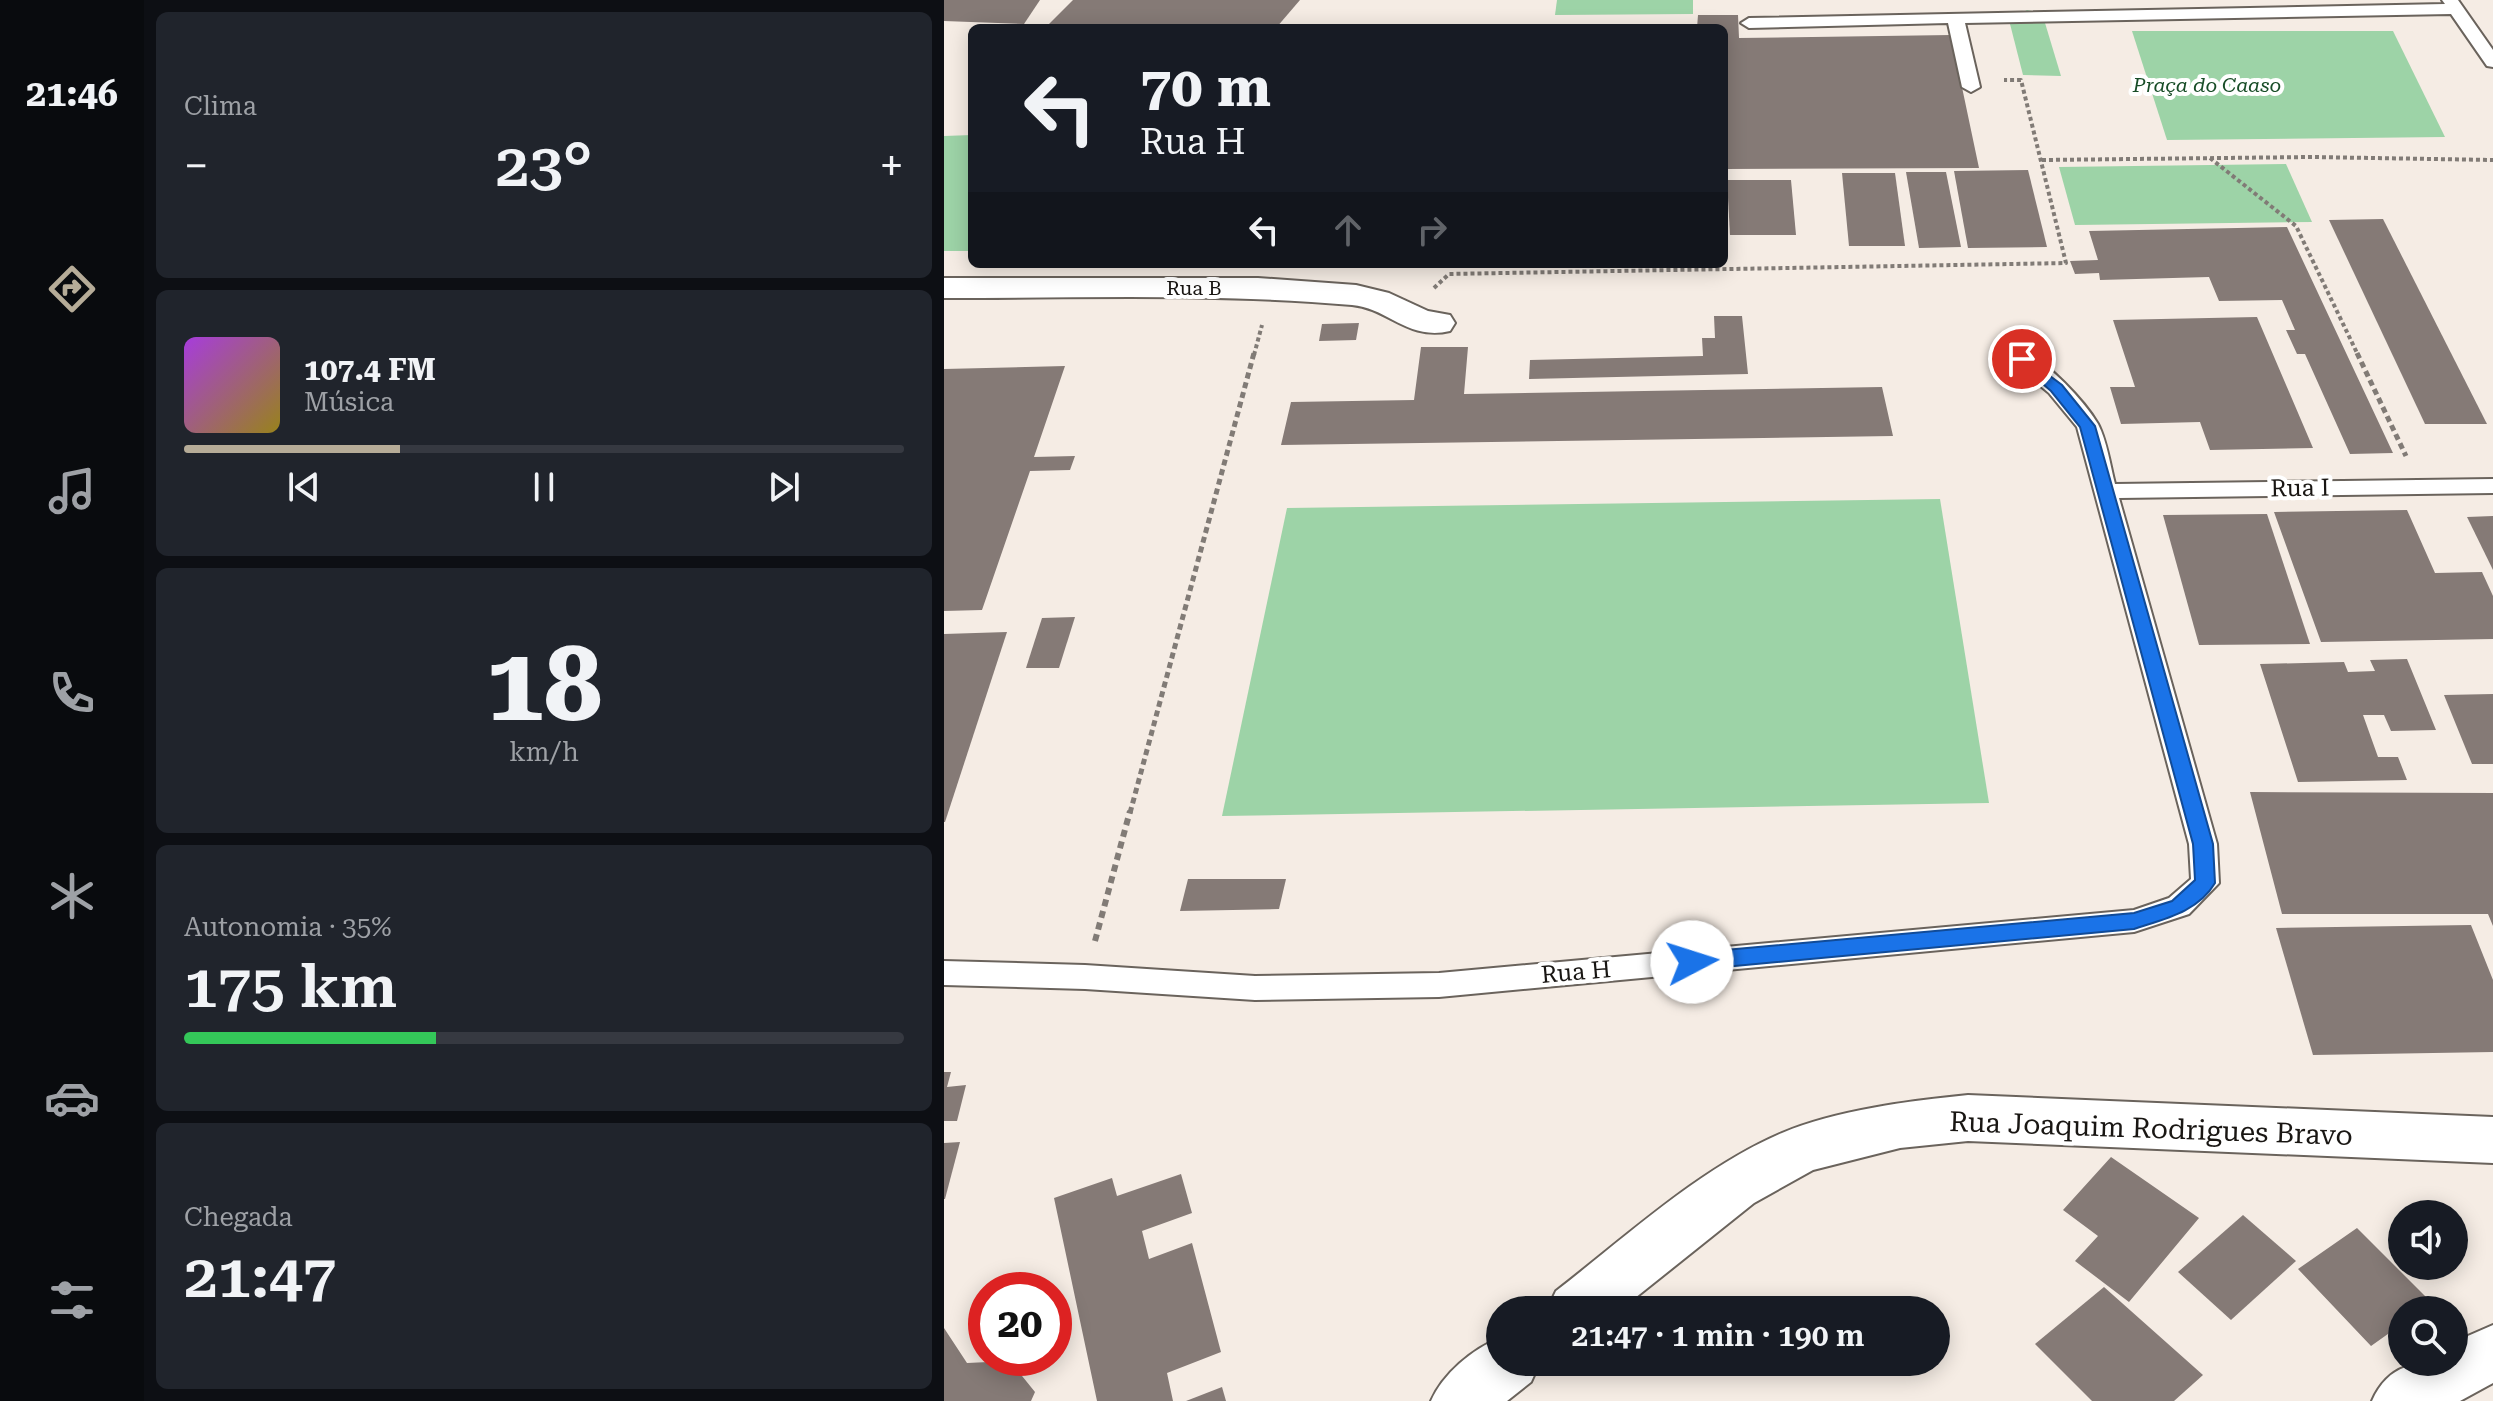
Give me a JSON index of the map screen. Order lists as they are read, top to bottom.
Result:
{
  "streets": {
    "main road": ["Rua B", "Rua Joaquim Rodrigues Bravo"],
    "lane": ["Rua I", "Rua H"]
  },
  "crossings": [
    ["Rua I", "Rua H"]
  ],
  "parks": ["Praça do Caaso"],
  "page": {
    "tabs": "21:46",
    "tile": [
      "Clima",
      ["18", "km/h"],
      ["Autonomia · 35%", "175 km"],
      ["Chegada", "21:47"]
    ],
    "turn": ["70 m", "Rua H"],
    "heat": ["−", "23°", "+"],
    "song": ["107.4 FM", "Música"],
    "limit": "20",
    "trip": "21:47 · 1 min · 190 m"
  }
}
